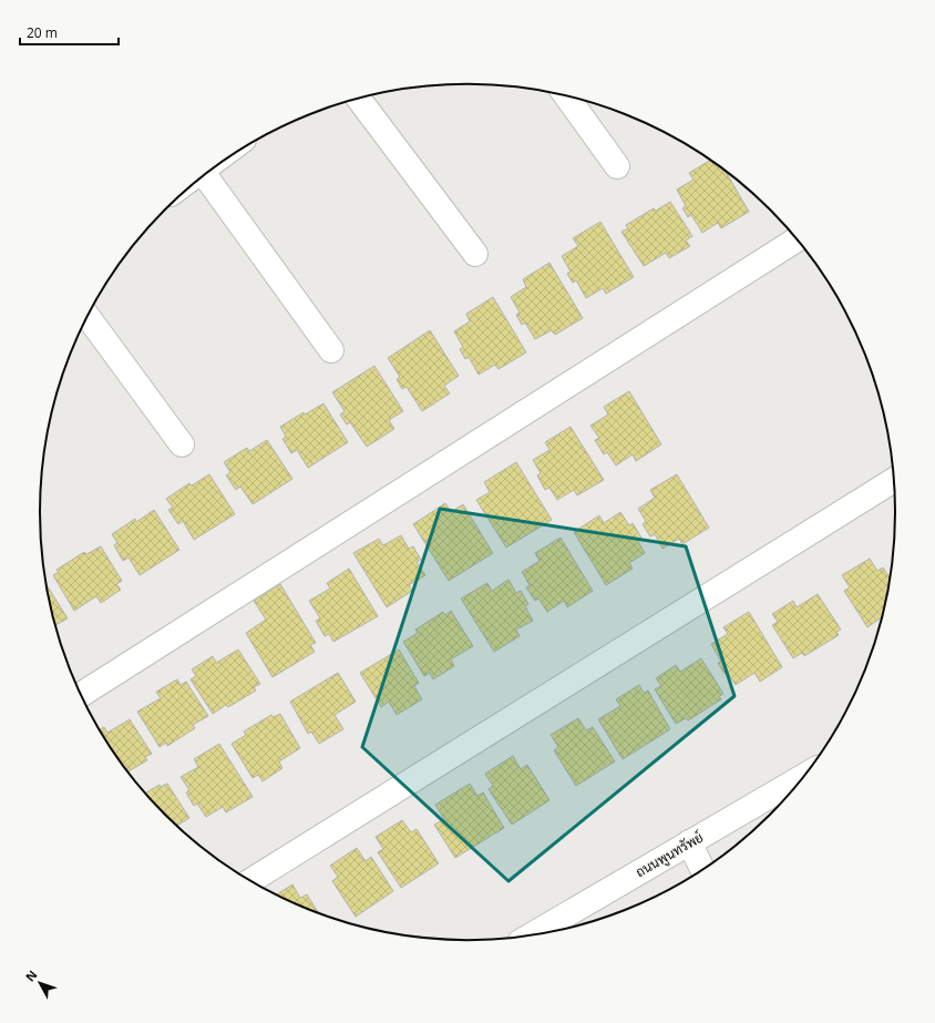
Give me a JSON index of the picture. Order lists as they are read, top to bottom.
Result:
{
  "streets": {
    "street": ["ถนนพูนทรัพย์"]
  },
  "scale_bar": "20 m",
  "north": "top left"
}
